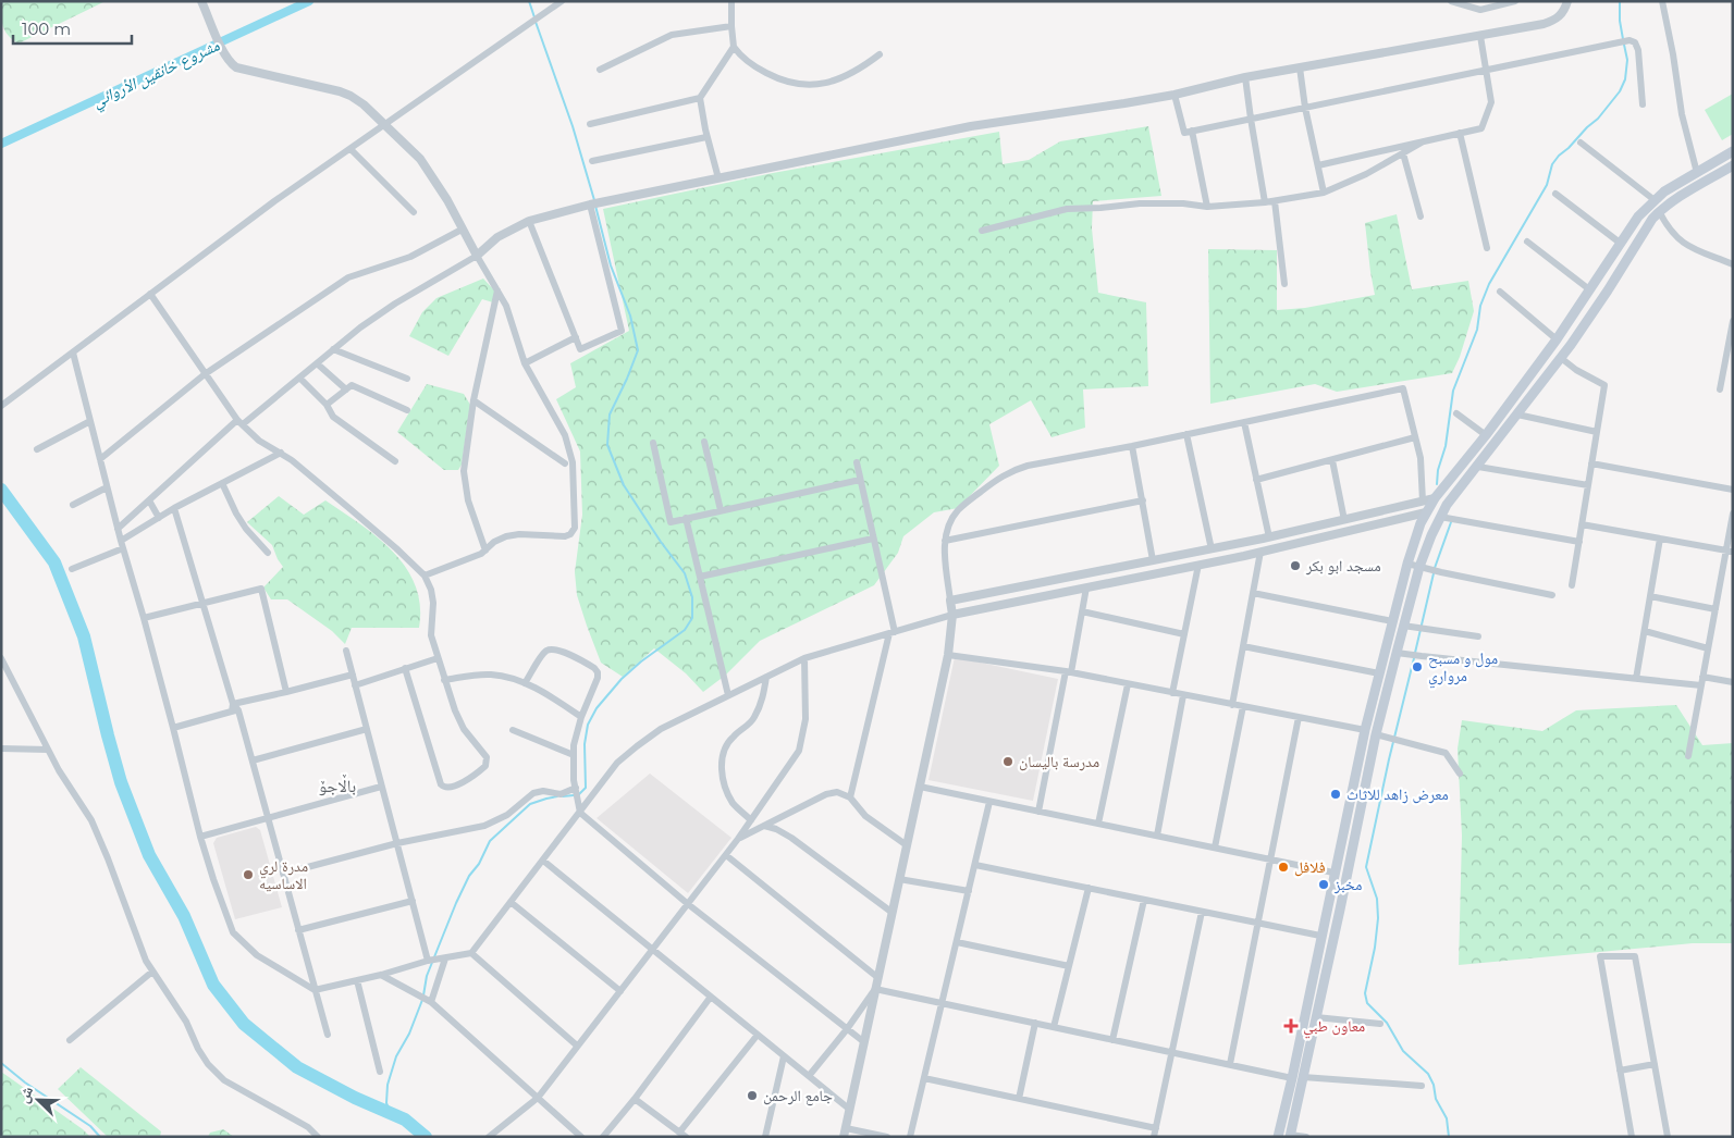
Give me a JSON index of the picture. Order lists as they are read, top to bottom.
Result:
{
  "districts": ["باڵاجۆ"],
  "water": ["مشروع خانقين الأروائي"],
  "places": {
    "other": [
      "مسجد ابو بكر",
      "مول و مسبح مرواري",
      "مدرسة بالیسان",
      "معرض زاهد للاثاث",
      "فلافل",
      "مدرة لري الاساسیه",
      "مخبز",
      "جامع الرحمن"
    ],
    "health": ["معاون طبي"]
  },
  "scale_bar": "100 m",
  "north": "top left"
}
